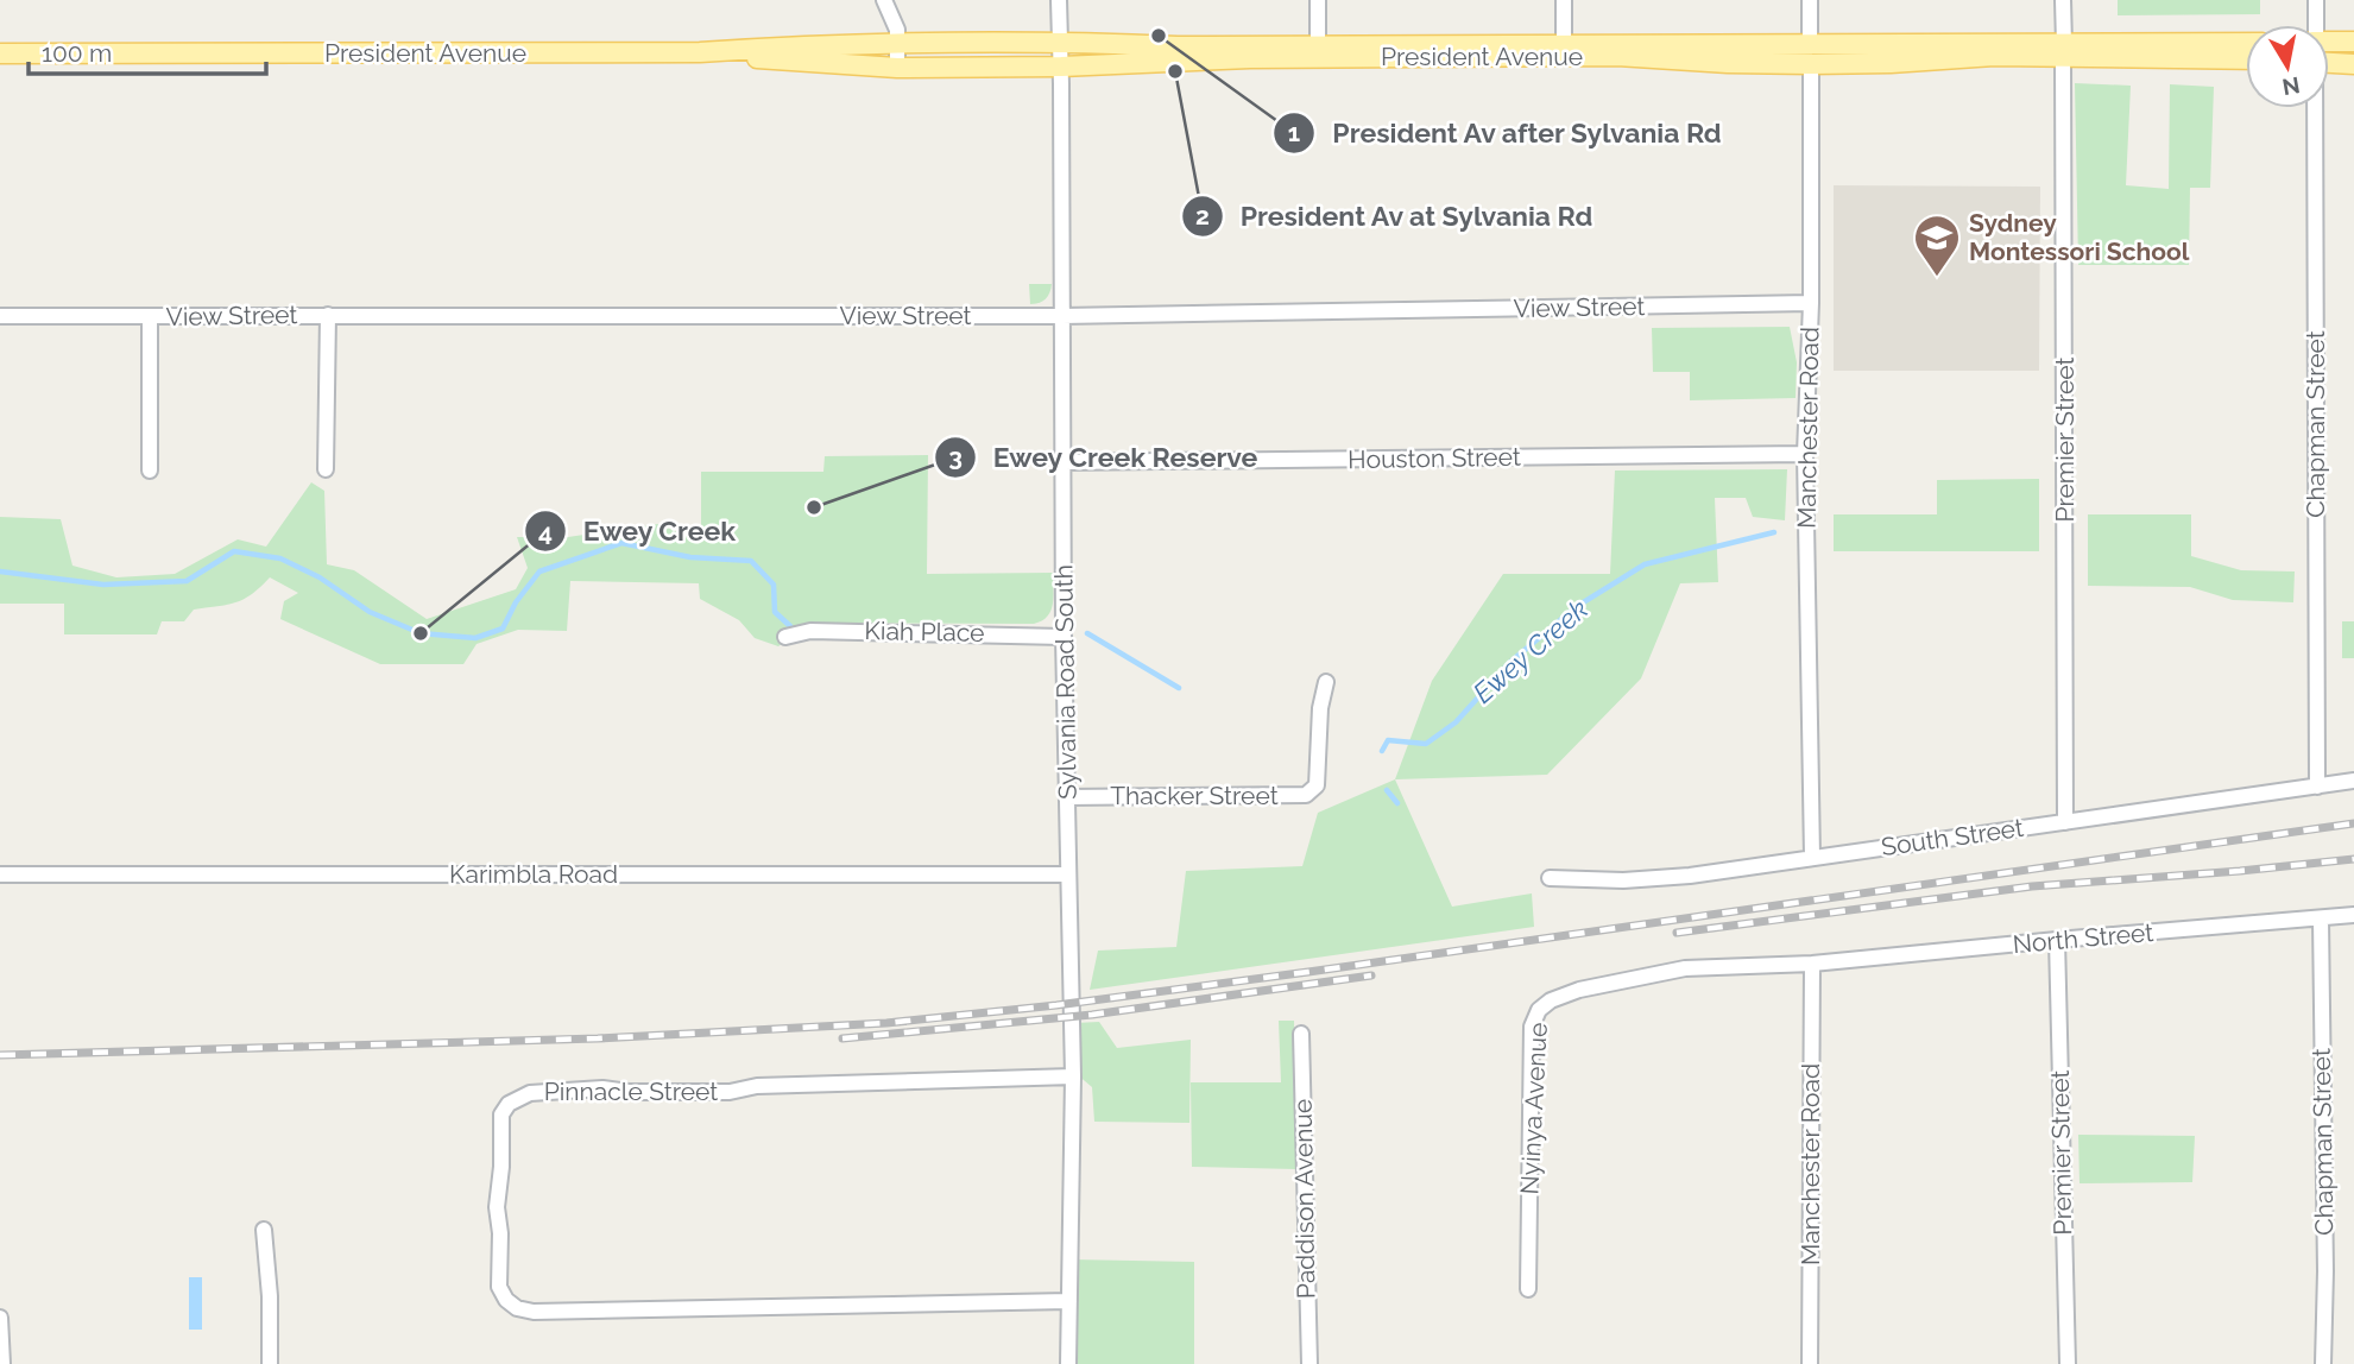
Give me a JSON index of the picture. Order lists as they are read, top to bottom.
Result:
{
  "streets": {
    "main road": ["President Avenue", "Manchester Road"],
    "street": [
      "View Street",
      "Chapman Street",
      "Premier Street",
      "Houston Street",
      "Kiah Place",
      "Sylvania Road South",
      "Thacker Street",
      "South Street",
      "Karimbla Road",
      "North Street",
      "Pinnacle Street",
      "Nyinya Avenue",
      "Paddison Avenue"
    ]
  },
  "crossings": [
    ["President Avenue", "Manchester Road"],
    ["President Avenue", "Premier Street"],
    ["President Avenue", "Sylvania Road South"],
    ["View Street", "Manchester Road"],
    ["View Street", "Sylvania Road South"],
    ["Chapman Street", "South Street"],
    ["Chapman Street", "North Street"],
    ["Manchester Road", "Houston Street"],
    ["Manchester Road", "South Street"],
    ["Manchester Road", "North Street"],
    ["Manchester Road", "Nyinya Avenue"],
    ["Premier Street", "South Street"],
    ["Premier Street", "North Street"],
    ["Houston Street", "Sylvania Road South"],
    ["Kiah Place", "Sylvania Road South"],
    ["Sylvania Road South", "Thacker Street"],
    ["Sylvania Road South", "Karimbla Road"],
    ["Sylvania Road South", "Pinnacle Street"],
    ["North Street", "Nyinya Avenue"]
  ],
  "water": ["Ewey Creek"],
  "places": {
    "other": [
      "President Av after Sylvania Rd",
      "President Av at Sylvania Rd",
      "Ewey Creek Reserve",
      "Ewey Creek"
    ],
    "school or university": ["Sydney Montessori School"]
  },
  "scale_bar": "100 m",
  "north": "bottom"
}
